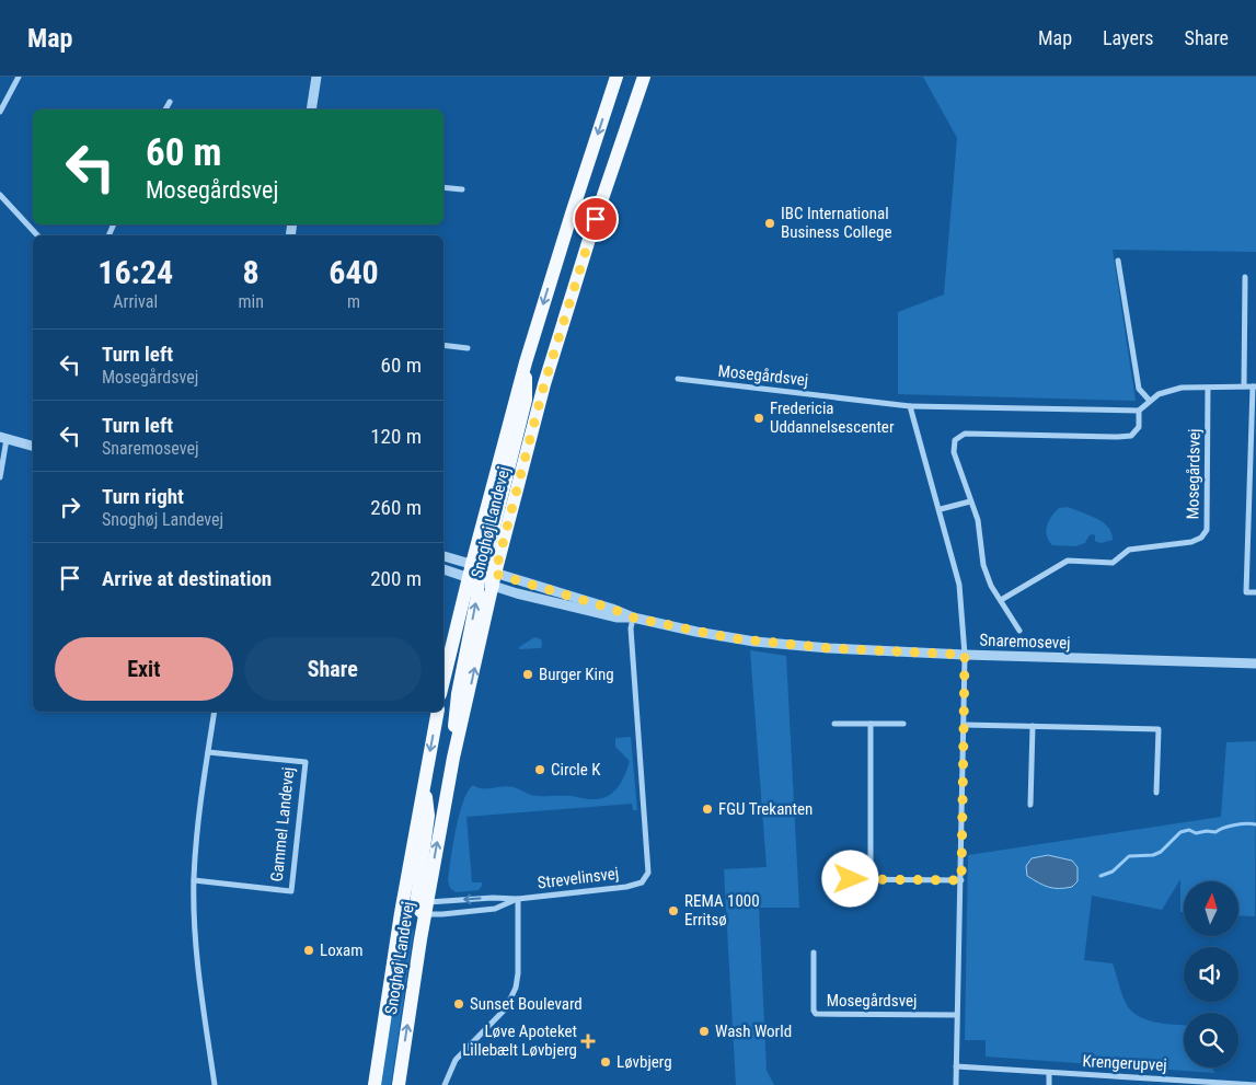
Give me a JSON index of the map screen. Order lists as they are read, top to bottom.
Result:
{
  "streets": {
    "main road": ["Snoghøj Landevej"],
    "street": [
      "Mosegårdsvej",
      "Snaremosevej",
      "Gammel Landevej",
      "Strevelinsvej",
      "Krengerupvej"
    ]
  },
  "crossings": [
    ["Snoghøj Landevej", "Snaremosevej"],
    ["Snoghøj Landevej", "Strevelinsvej"],
    ["Snaremosevej", "Strevelinsvej"]
  ],
  "places": {
    "other": [
      "IBC International Business College",
      "Fredericia Uddannelsescenter",
      "Burger King",
      "Circle K",
      "FGU Trekanten",
      "REMA 1000 Erritsø",
      "Loxam",
      "Sunset Boulevard",
      "Wash World",
      "Løvbjerg"
    ],
    "health": ["Løve Apoteket Lillebælt Løvbjerg"]
  },
  "north": "top",
  "page": {
    "header": "Map",
    "nav": ["Map", "Layers", "Share"],
    "turn": ["60 m", "Mosegårdsvej"],
    "eta": [
      "16:24",
      "Arrival",
      "8",
      "min",
      "640",
      "m"
    ],
    "list": [
      {
        "name": "Turn left",
        "note": "Mosegårdsvej",
        "value": "60 m"
      },
      {
        "name": "Turn left",
        "note": "Snaremosevej",
        "value": "120 m"
      },
      {
        "name": "Turn right",
        "note": "Snoghøj Landevej",
        "value": "260 m"
      },
      {
        "name": "Arrive at destination",
        "value": "200 m"
      }
    ],
    "buttons": ["Exit", "Share"]
  }
}
